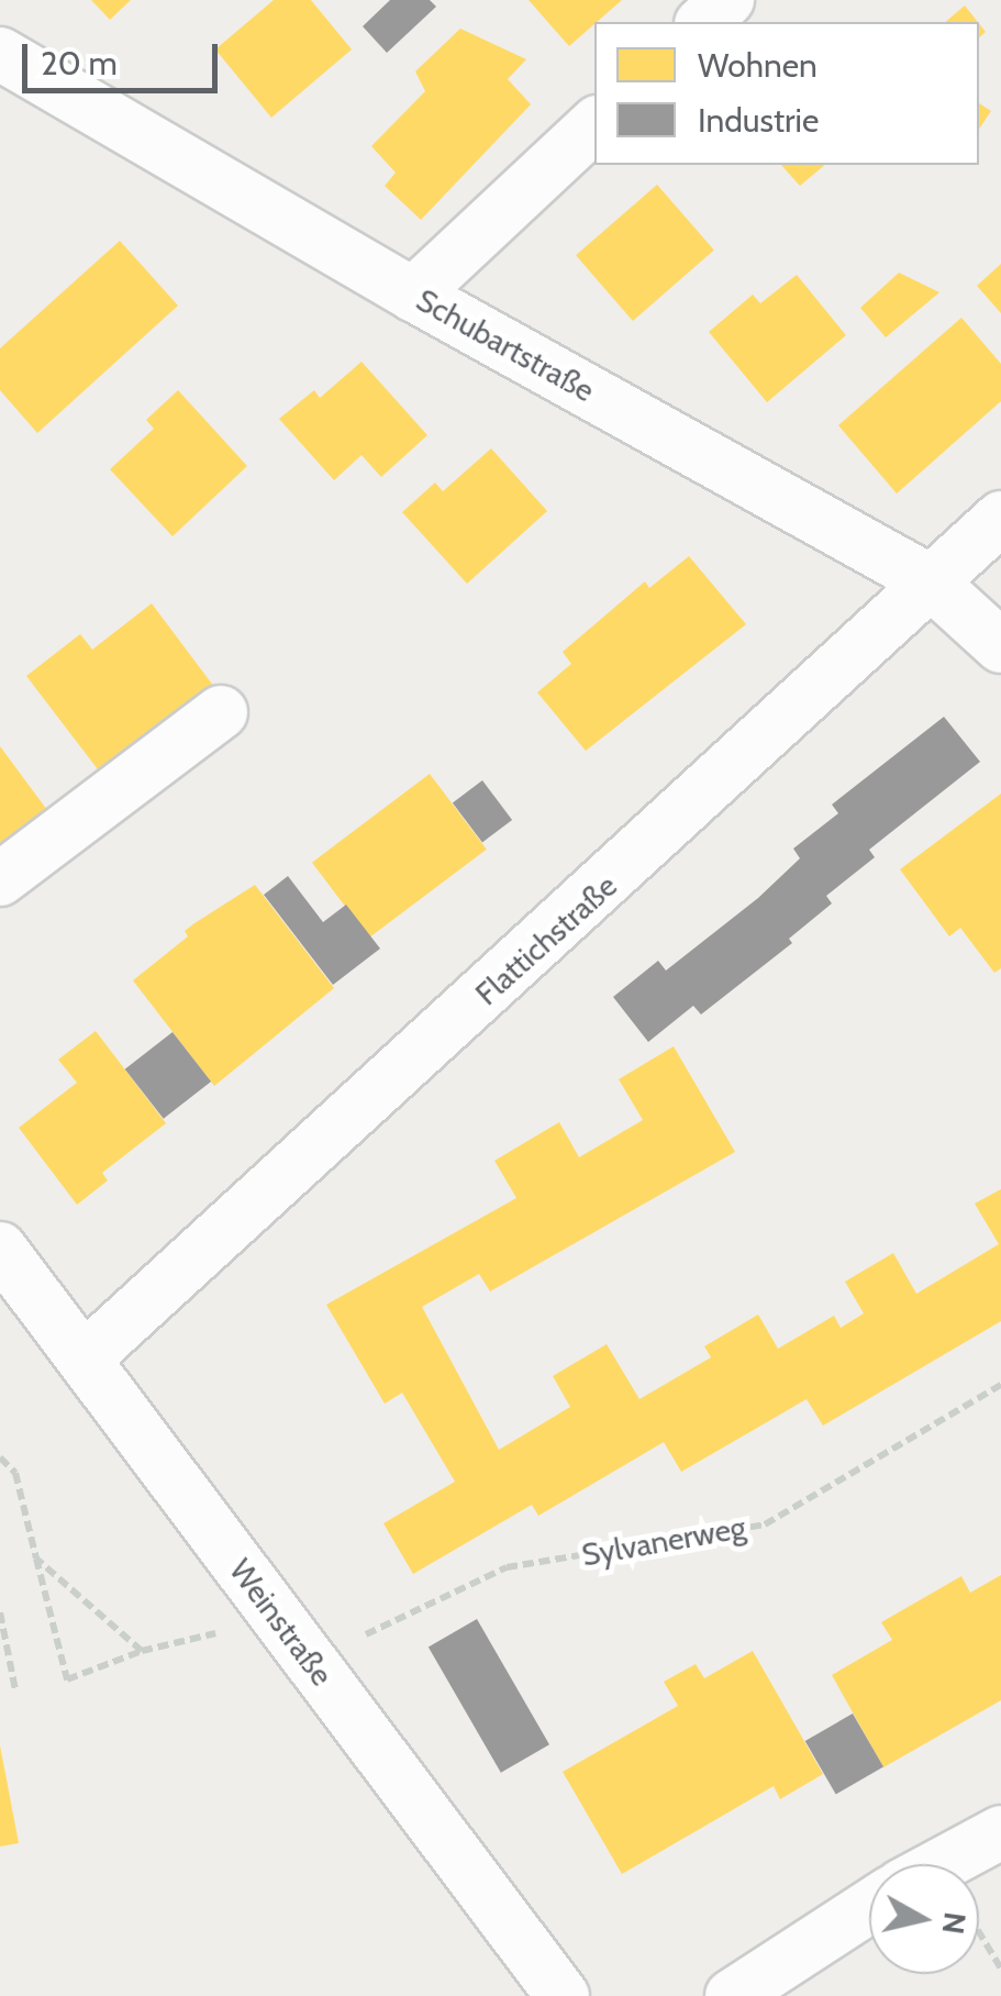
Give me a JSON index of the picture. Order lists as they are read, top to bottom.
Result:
{
  "streets": {
    "street": ["Schubartstraße", "Flattichstraße", "Weinstraße"],
    "path": ["Sylvanerweg"]
  },
  "crossings": [
    ["Schubartstraße", "Flattichstraße"],
    ["Flattichstraße", "Weinstraße"],
    ["Sylvanerweg", "Weinstraße"]
  ],
  "legend": ["Wohnen", "Industrie"],
  "scale_bar": "20 m",
  "north": "right"
}
